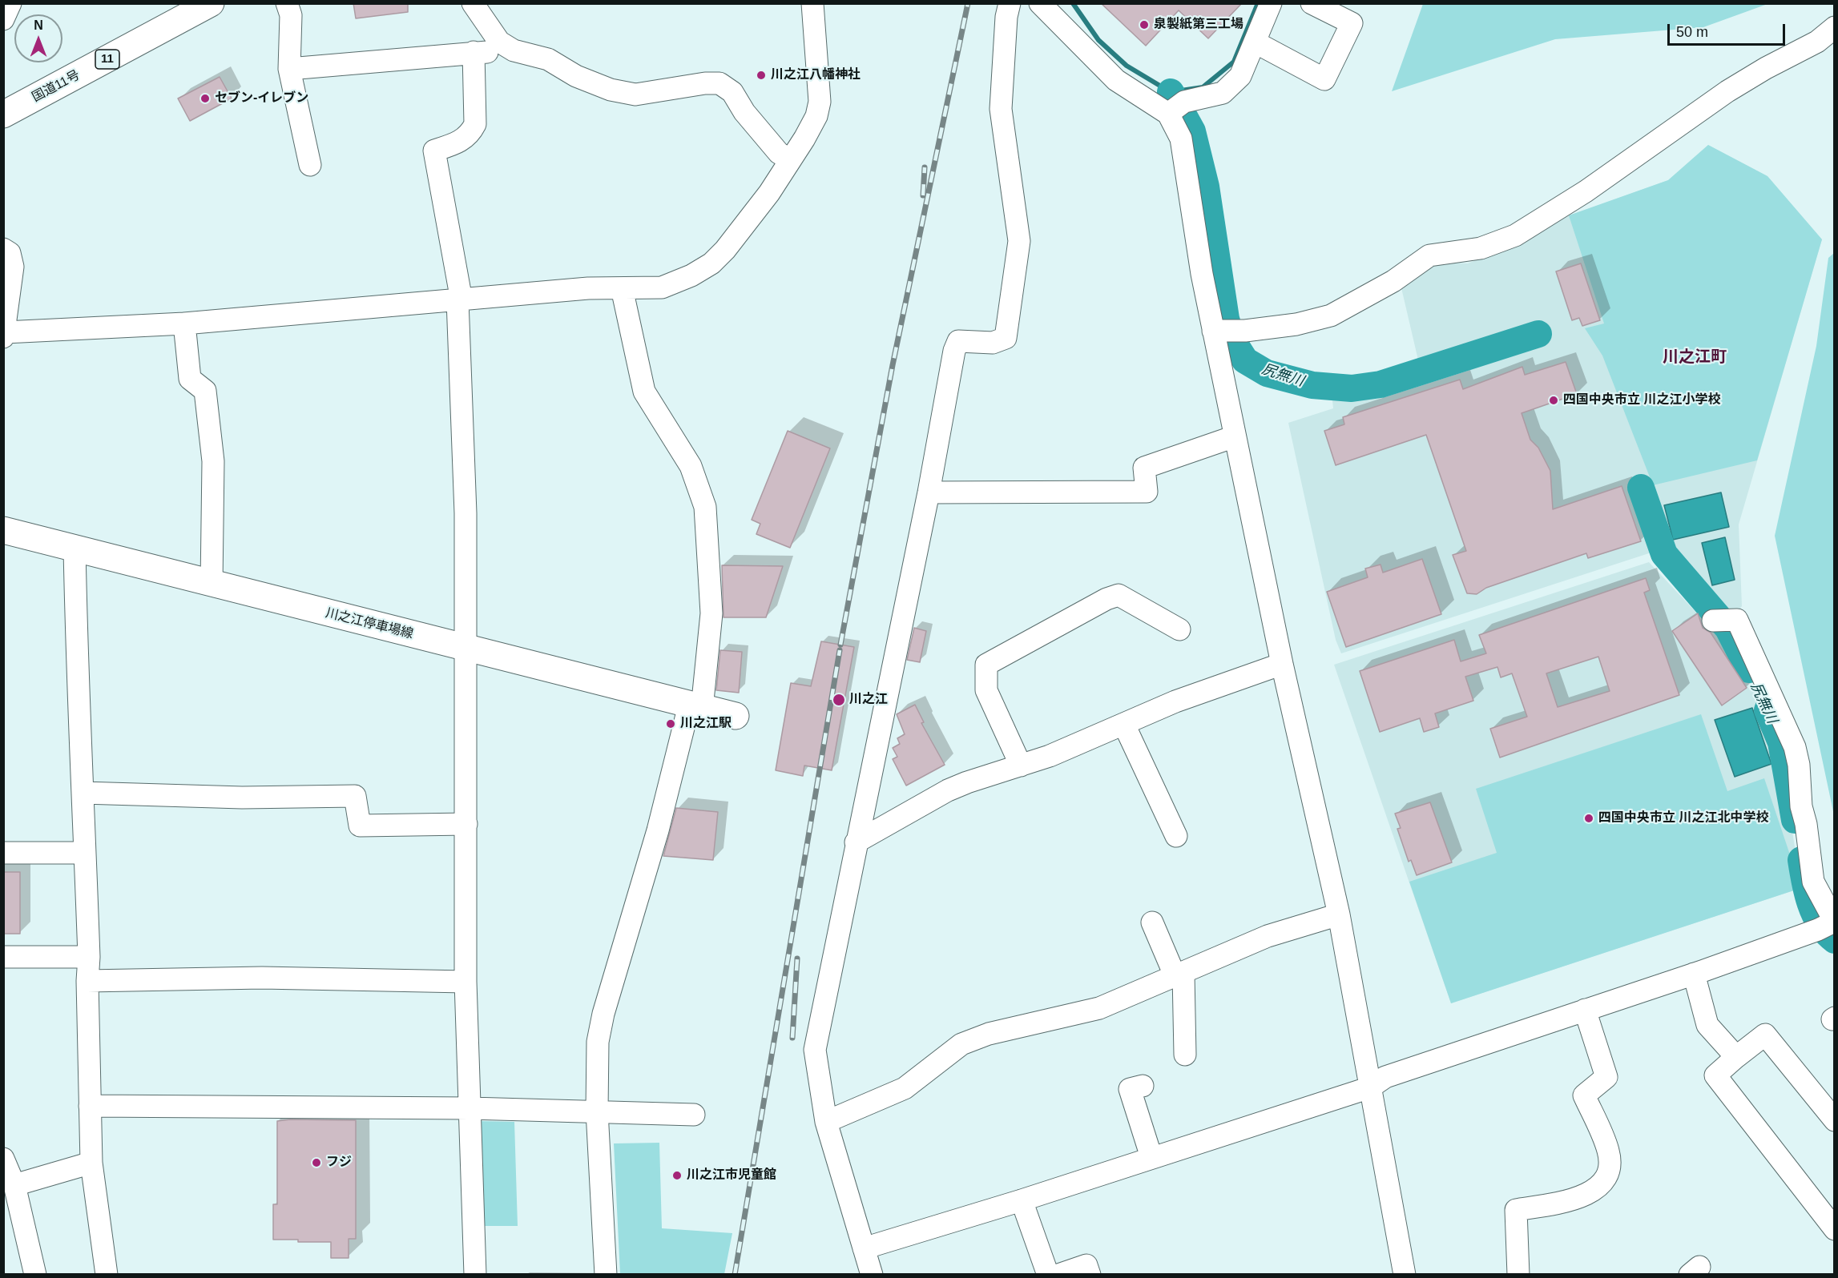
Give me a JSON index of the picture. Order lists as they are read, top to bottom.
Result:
{
  "streets": {
    "main road": ["11", "国道11号", "川之江停車場線"]
  },
  "districts": ["川之江町"],
  "water": ["尻無川"],
  "places": [
    "泉製紙第三工場",
    "川之江八幡神社",
    "セブン-イレブン",
    "四国中央市立 川之江小学校",
    "川之江",
    "川之江駅",
    "四国中央市立 川之江北中学校",
    "フジ",
    "川之江市児童館"
  ],
  "scale_bar": "50 m",
  "north": "top"
}
